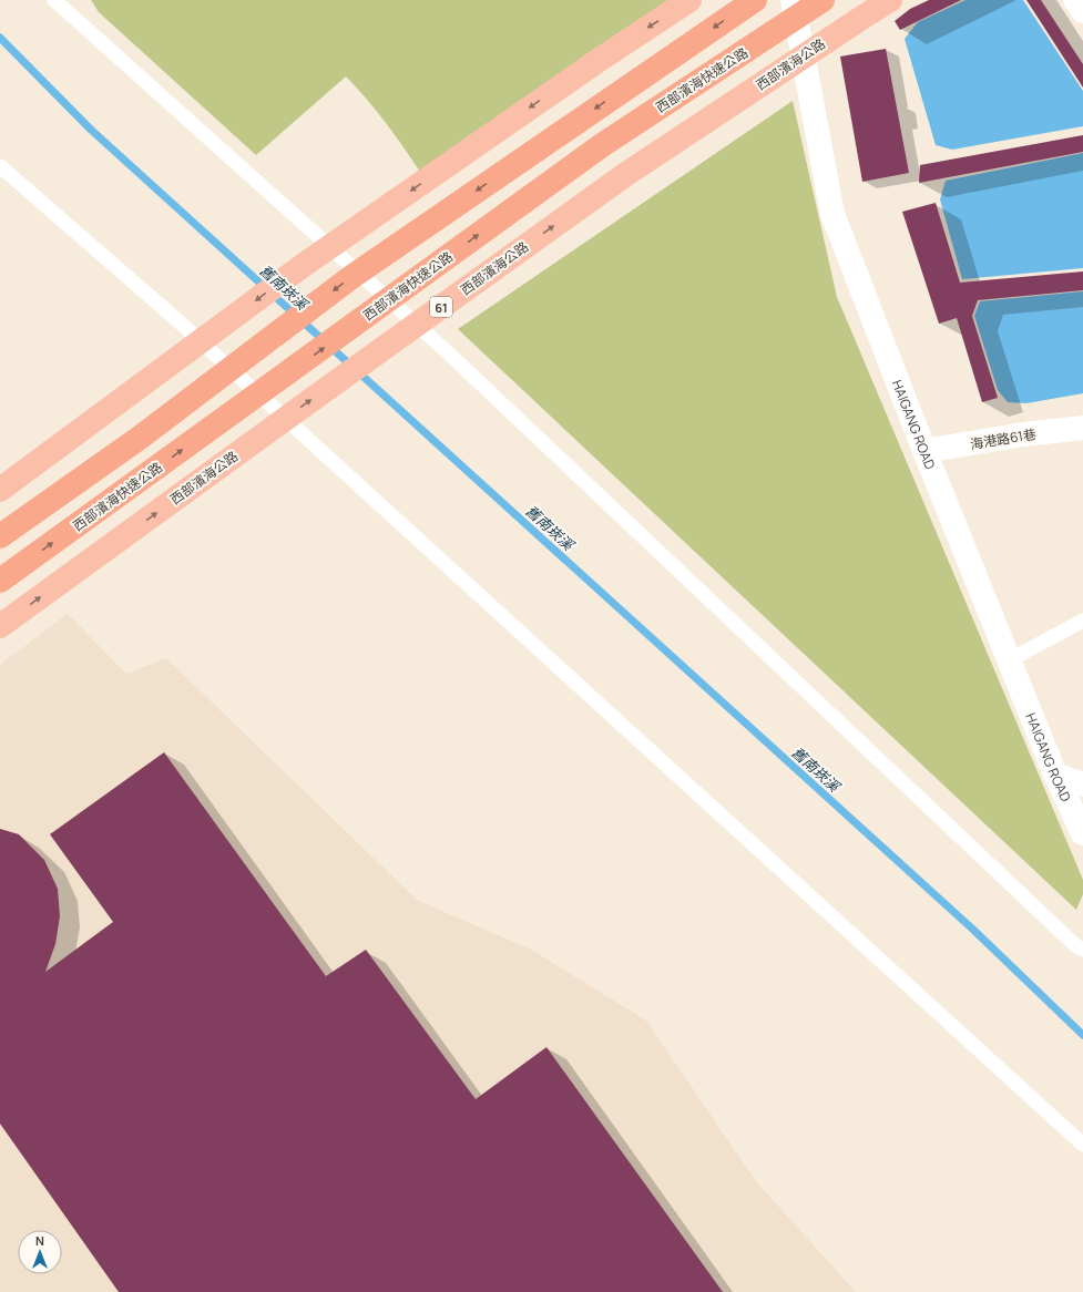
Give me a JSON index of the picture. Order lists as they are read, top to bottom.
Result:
{
  "streets": {
    "highway": ["西部濱海快速公路"],
    "main road": ["西部濱海公路", "61"],
    "street": ["HAIGANG ROAD", "海港路61巷"]
  },
  "crossings": [
    ["HAIGANG ROAD", "海港路61巷"]
  ],
  "water": ["舊南崁溪"],
  "north": "top"
}
